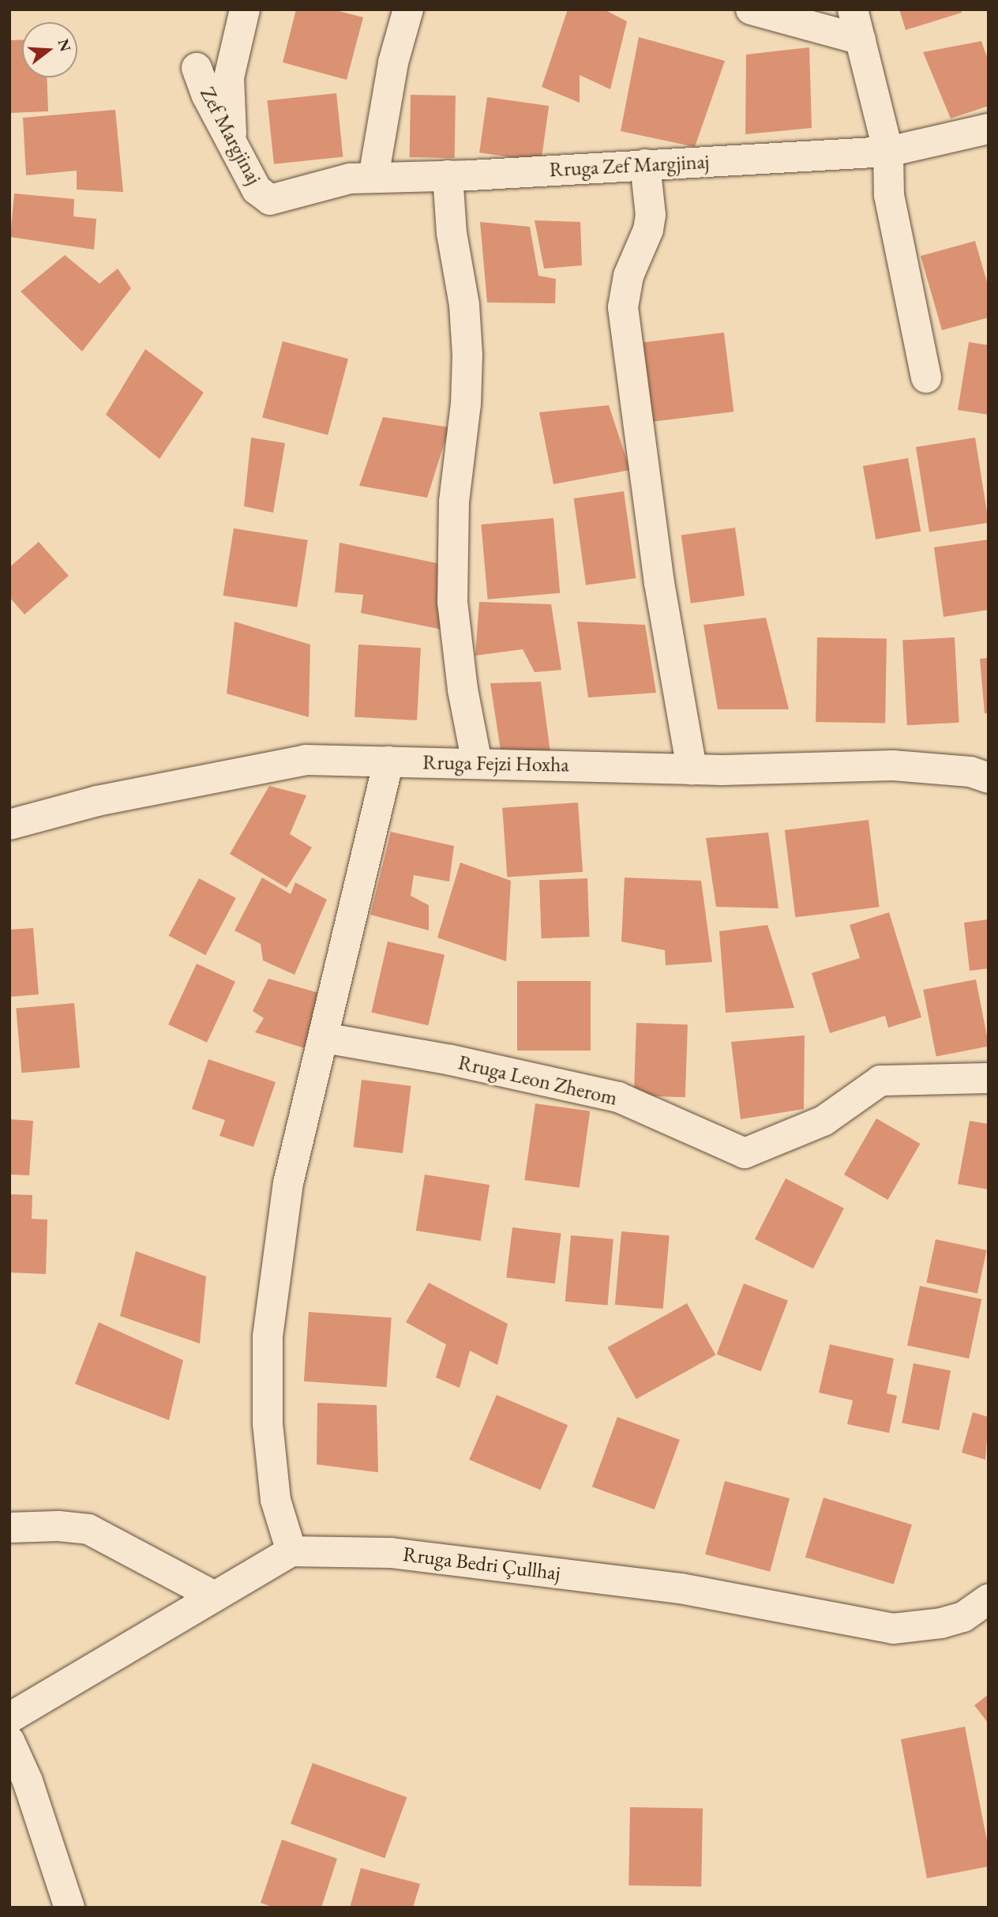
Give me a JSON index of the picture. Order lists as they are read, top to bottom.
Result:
{
  "streets": {
    "street": [
      "Zef Margjinaj",
      "Rruga Zef Margjinaj",
      "Rruga Fejzi Hoxha",
      "Rruga Leon Zherom",
      "Rruga Bedri Çullhaj"
    ]
  },
  "crossings": [
    ["Zef Margjinaj", "Rruga Zef Margjinaj"]
  ],
  "north": "right"
}
